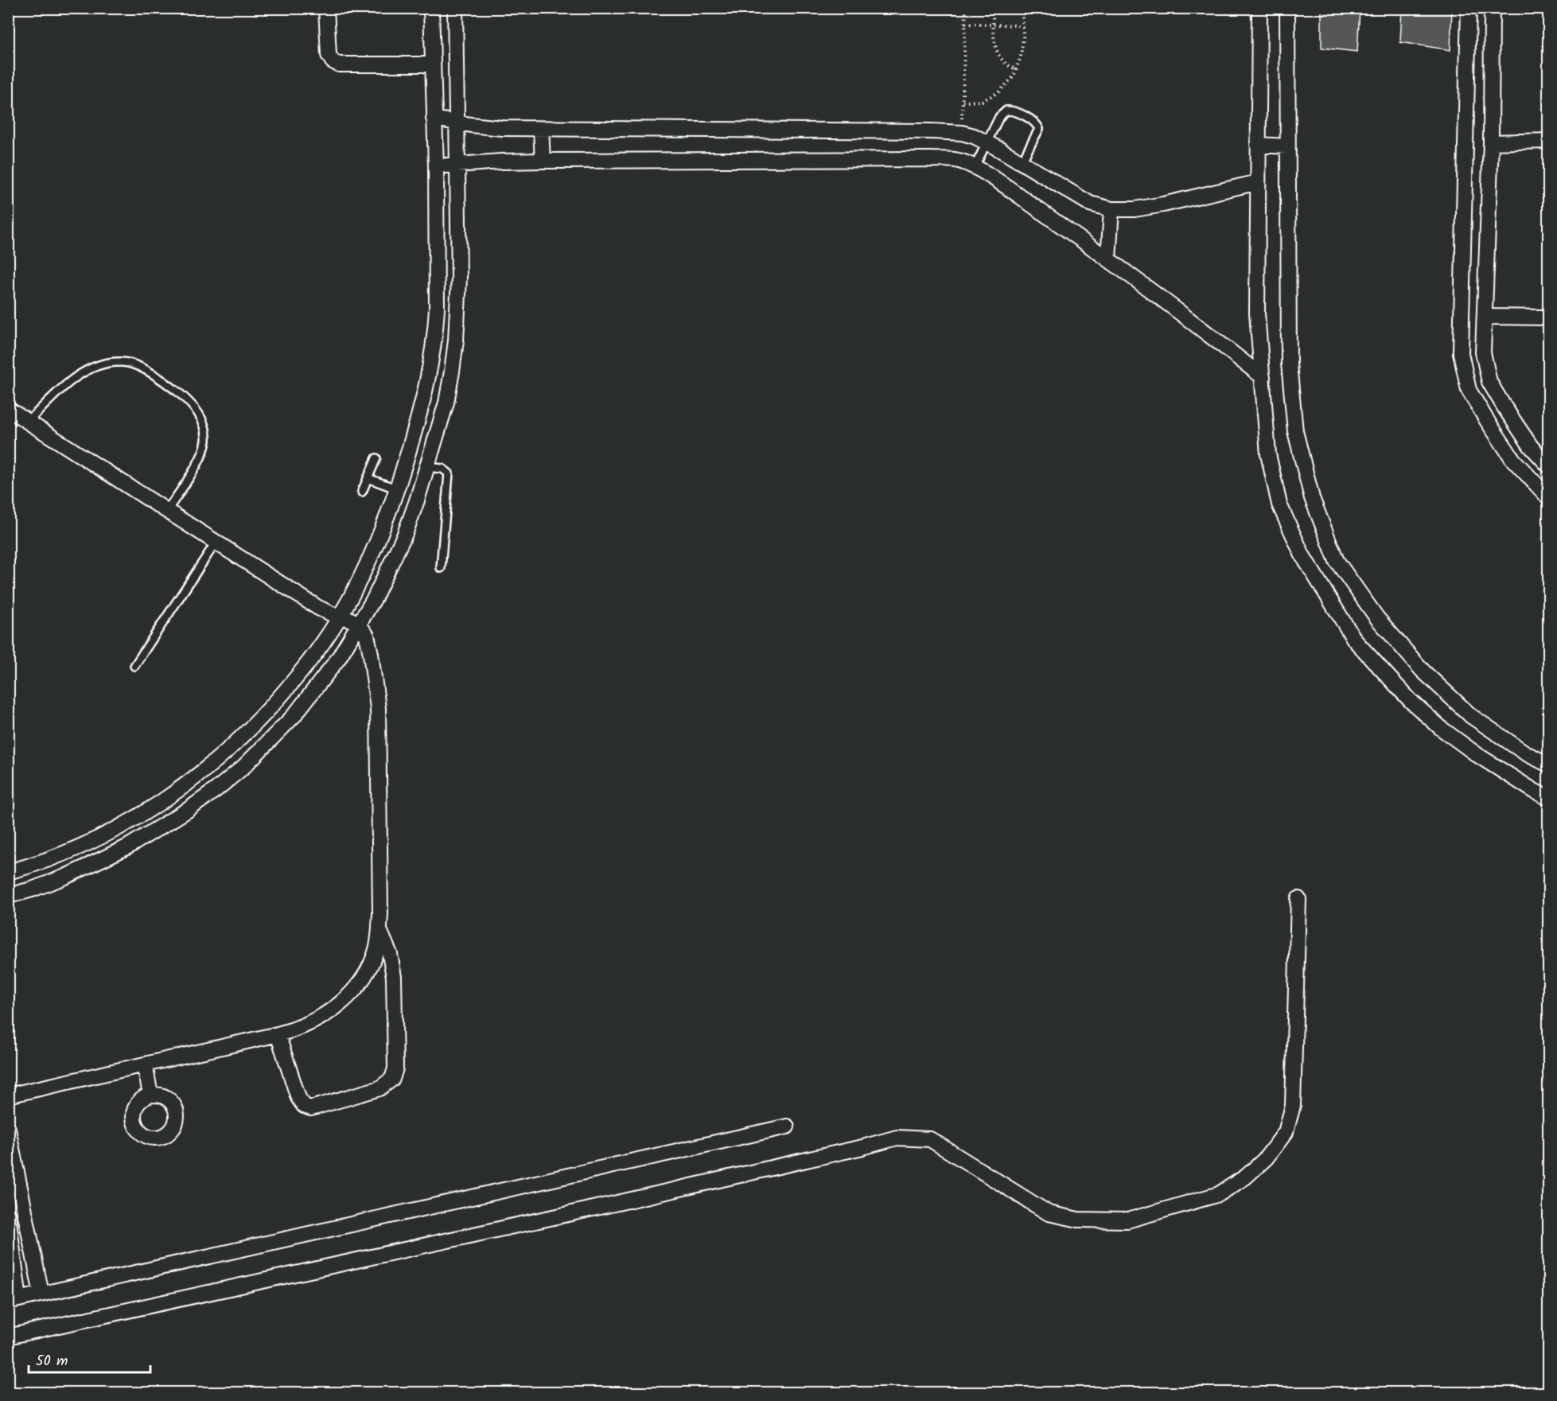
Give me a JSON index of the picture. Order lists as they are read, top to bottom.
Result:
{
  "scale_bar": "50 m"
}
